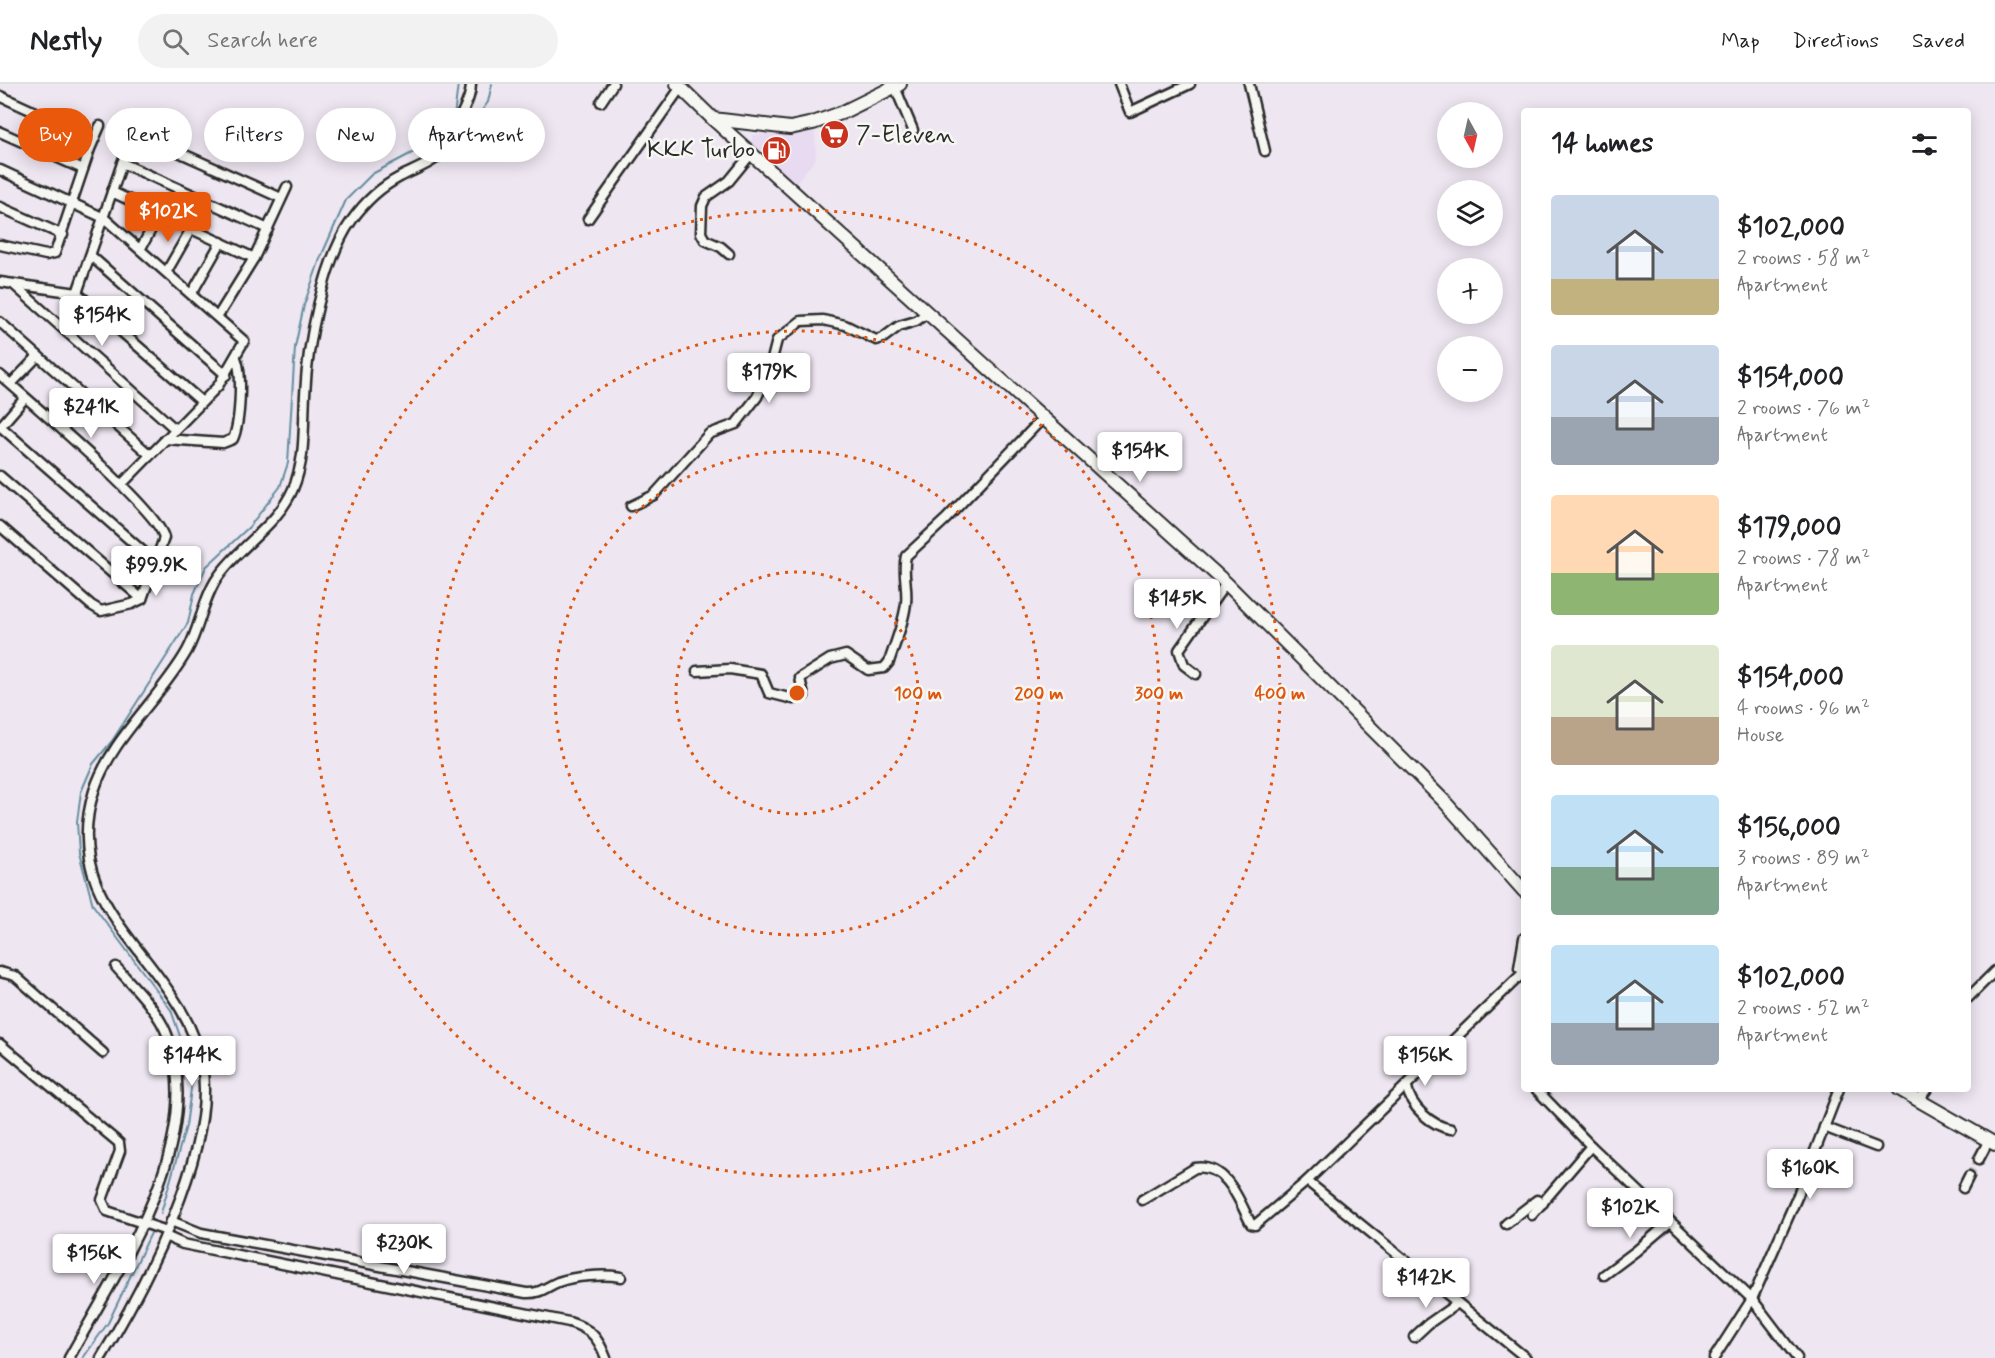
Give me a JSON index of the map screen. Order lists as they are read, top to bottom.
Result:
{
  "places": {
    "supermarket": ["7-Eleven"],
    "fuel station": ["KKK Turbo"]
  },
  "north": "bottom",
  "page": {
    "header": "Nestly",
    "search": "Search here",
    "nav": ["Map", "Directions", "Saved"],
    "map_buttons": ["+", "−"],
    "chip": [
      "Buy",
      "Rent",
      "Filters",
      "New",
      "Apartment"
    ],
    "heading": "14 homes",
    "list": [
      {
        "name": "$102,000",
        "note": "2 rooms · 58 m² · Apartment"
      },
      {
        "name": "$154,000",
        "note": "2 rooms · 76 m² · Apartment"
      },
      {
        "name": "$179,000",
        "note": "2 rooms · 78 m² · Apartment"
      },
      {
        "name": "$154,000",
        "note": "4 rooms · 96 m² · House"
      },
      {
        "name": "$156,000",
        "note": "3 rooms · 89 m² · Apartment"
      },
      {
        "name": "$102,000",
        "note": "2 rooms · 52 m² · Apartment"
      }
    ],
    "price": [
      "$102K",
      "$154K",
      "$179K",
      "$241K",
      "$154K",
      "$99.9K",
      "$145K",
      "$144K",
      "$156K",
      "$160K",
      "$102K",
      "$230K",
      "$156K",
      "$142K"
    ]
  },
  "rings": [
    "100 m",
    "200 m",
    "300 m",
    "400 m"
  ]
}
